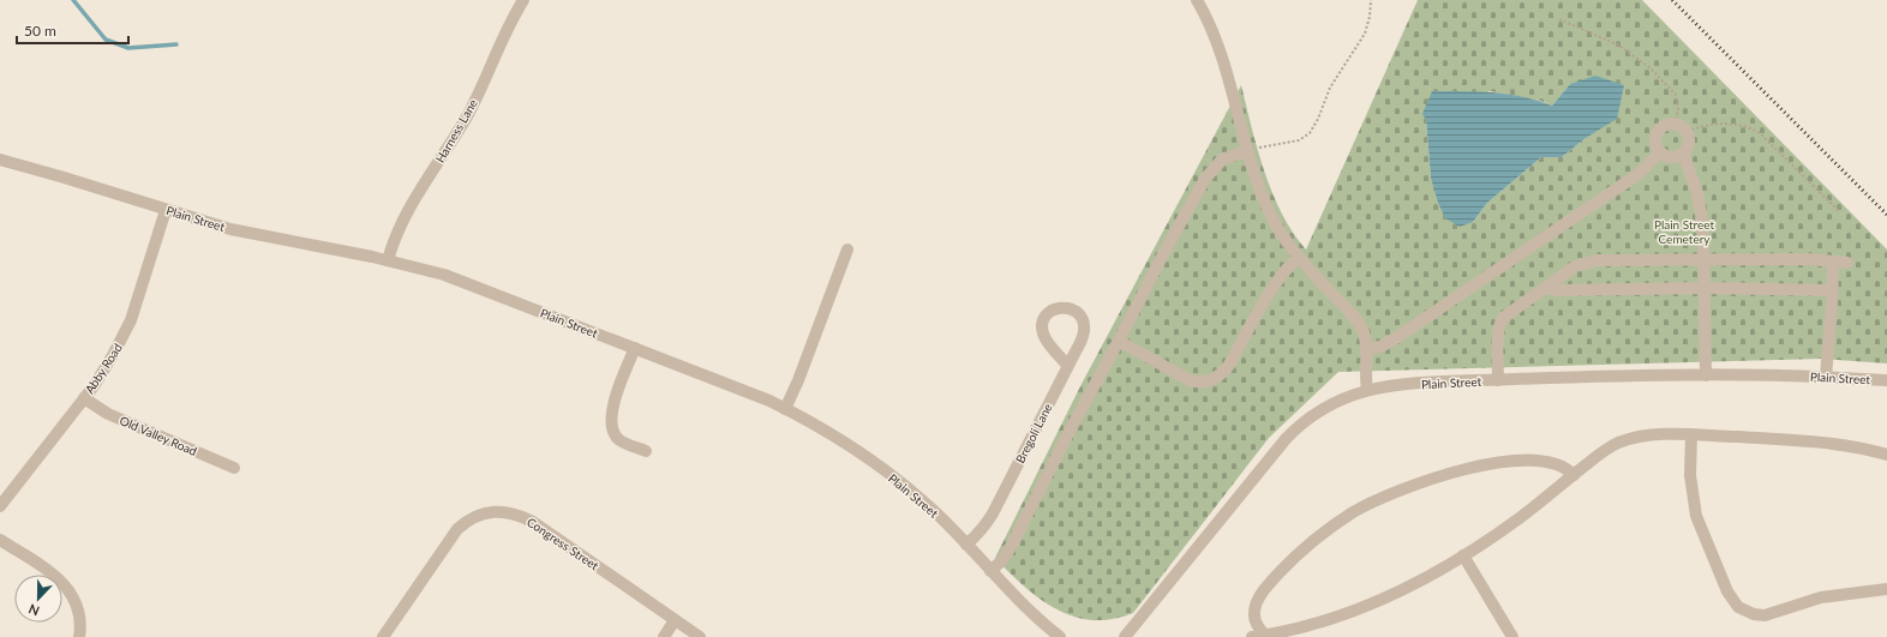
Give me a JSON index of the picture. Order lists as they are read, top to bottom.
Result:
{
  "streets": {
    "street": [
      "Harness Lane",
      "Plain Street",
      "Abby Road",
      "Bregoli Lane",
      "Old Valley Road",
      "Congress Street"
    ]
  },
  "crossings": [
    ["Harness Lane", "Plain Street"],
    ["Plain Street", "Abby Road"],
    ["Plain Street", "Bregoli Lane"],
    ["Abby Road", "Old Valley Road"]
  ],
  "parks": ["Plain Street Cemetery"],
  "scale_bar": "50 m",
  "north": "bottom"
}
